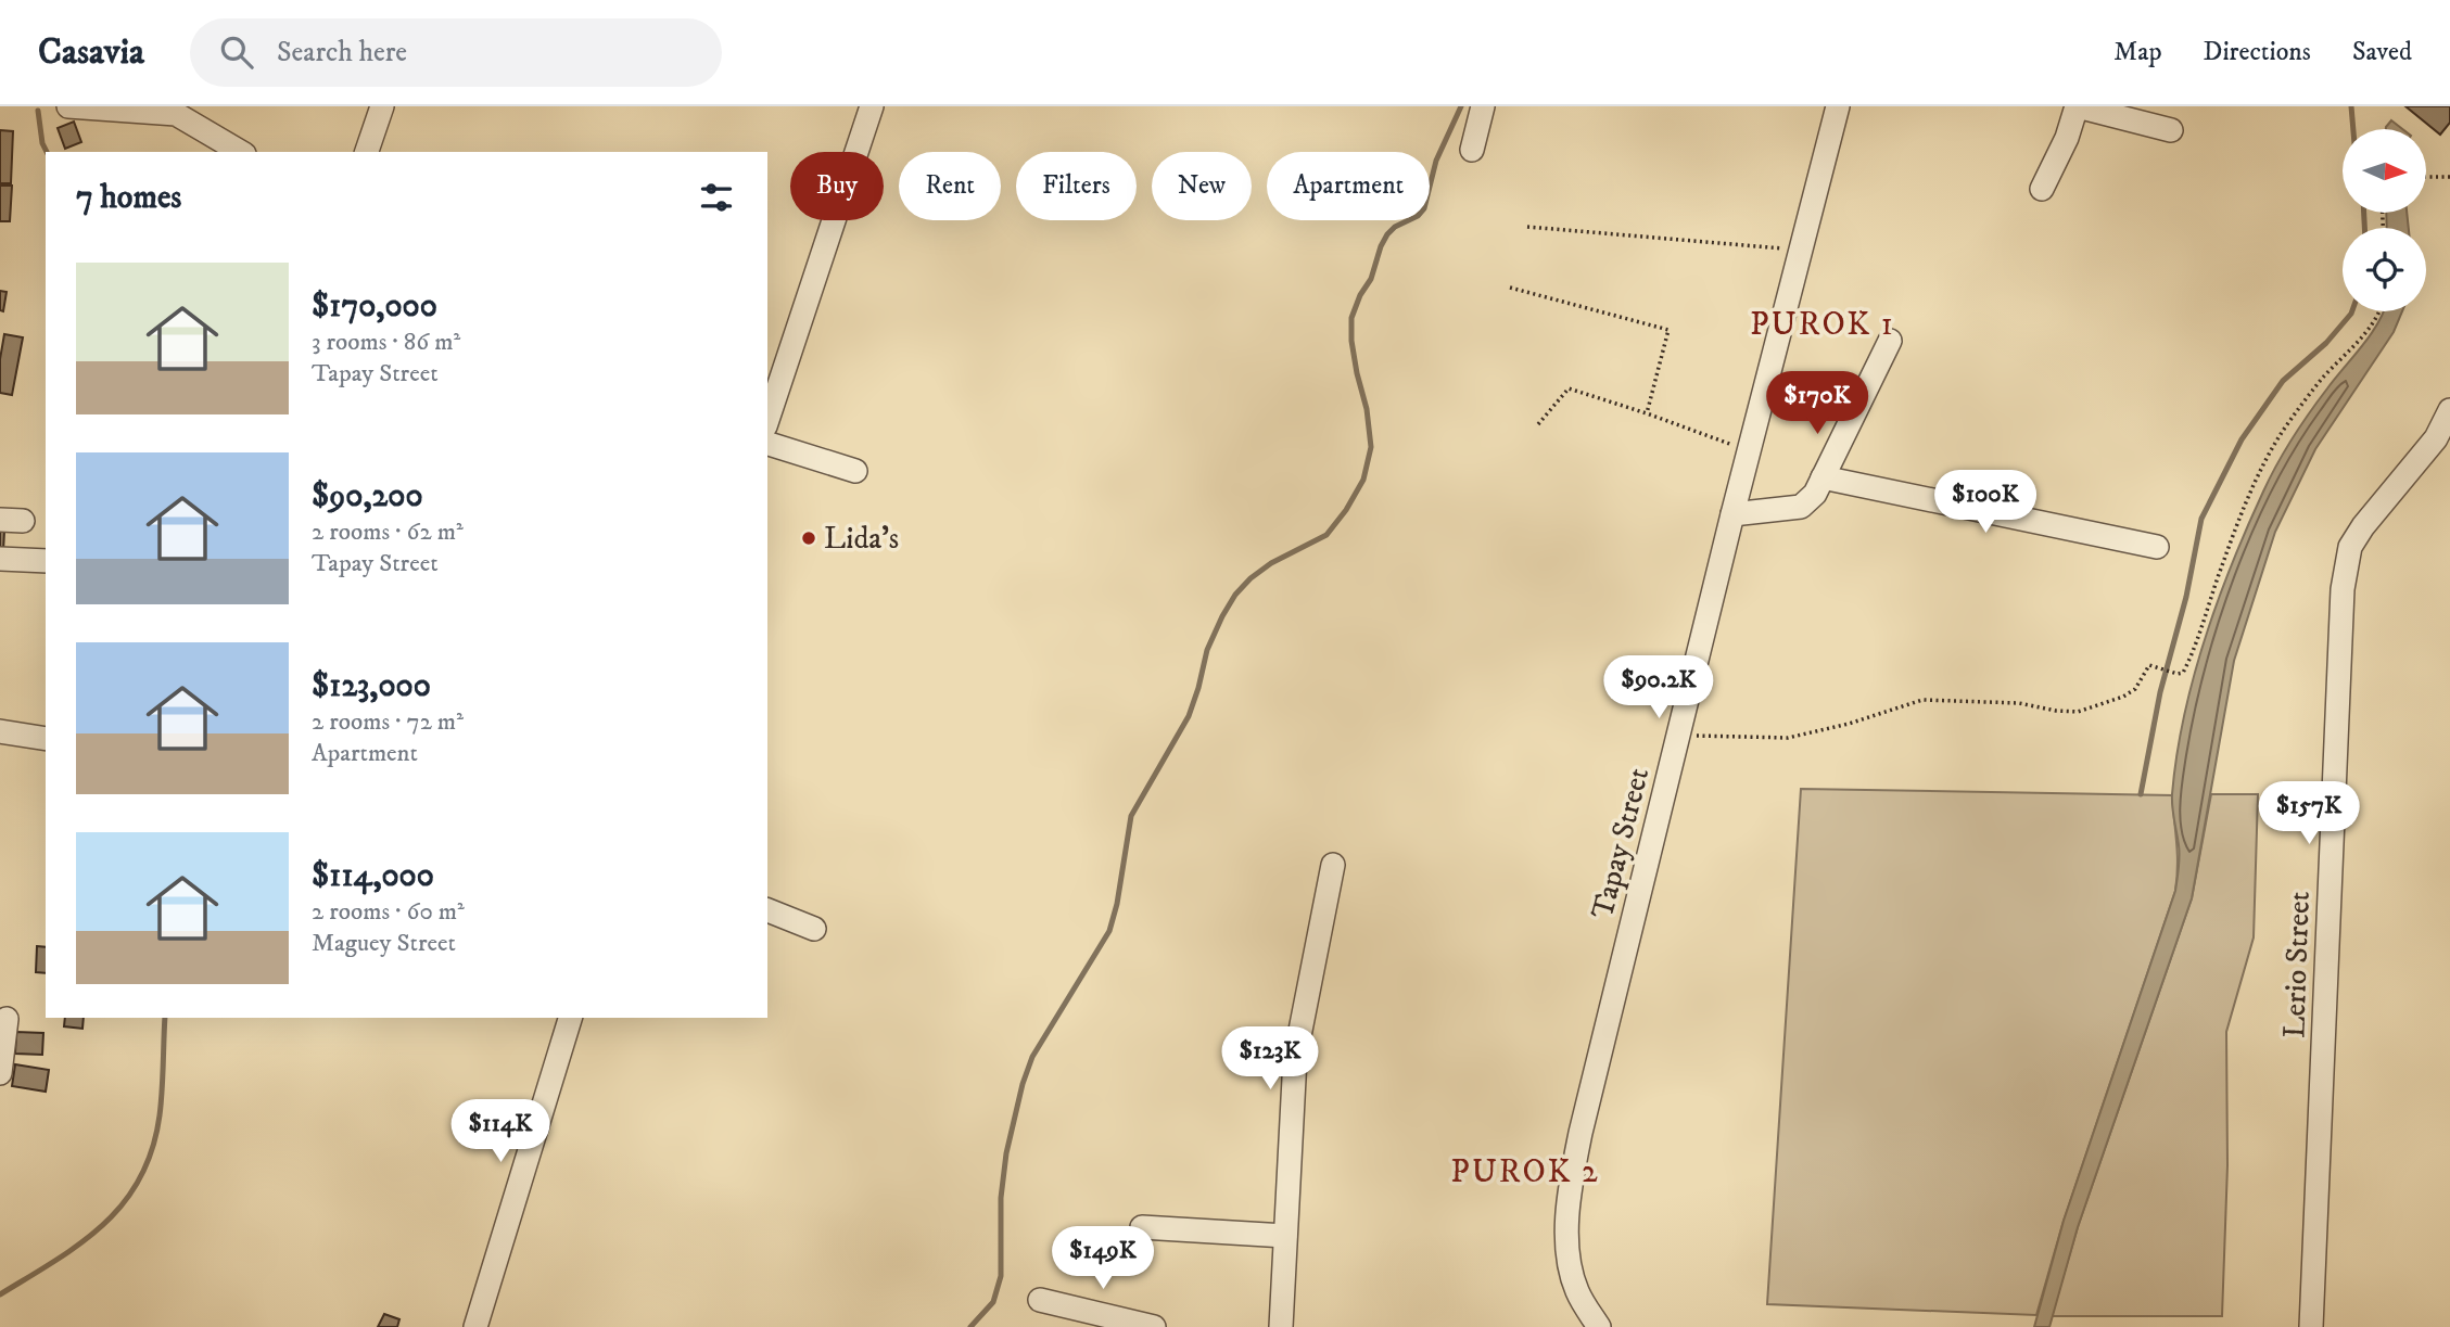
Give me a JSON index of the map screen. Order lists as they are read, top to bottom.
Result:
{
  "streets": {
    "street": ["Tapay Street", "Lerio Street"]
  },
  "districts": ["PUROK 1", "PUROK 2"],
  "places": ["Lida's"],
  "north": "right",
  "page": {
    "header": "Casavia",
    "search": "Search here",
    "nav": ["Map", "Directions", "Saved"],
    "chip": [
      "Buy",
      "Rent",
      "Filters",
      "New",
      "Apartment"
    ],
    "heading": "7 homes",
    "list": [
      {
        "name": "$170,000",
        "note": "3 rooms · 86 m² · Tapay Street"
      },
      {
        "name": "$90,200",
        "note": "2 rooms · 62 m² · Tapay Street"
      },
      {
        "name": "$123,000",
        "note": "2 rooms · 72 m² · Apartment"
      },
      {
        "name": "$114,000",
        "note": "2 rooms · 60 m² · Maguey Street"
      }
    ],
    "price": [
      "$170K",
      "$100K",
      "$90.2K",
      "$157K",
      "$123K",
      "$114K",
      "$149K"
    ]
  }
}
